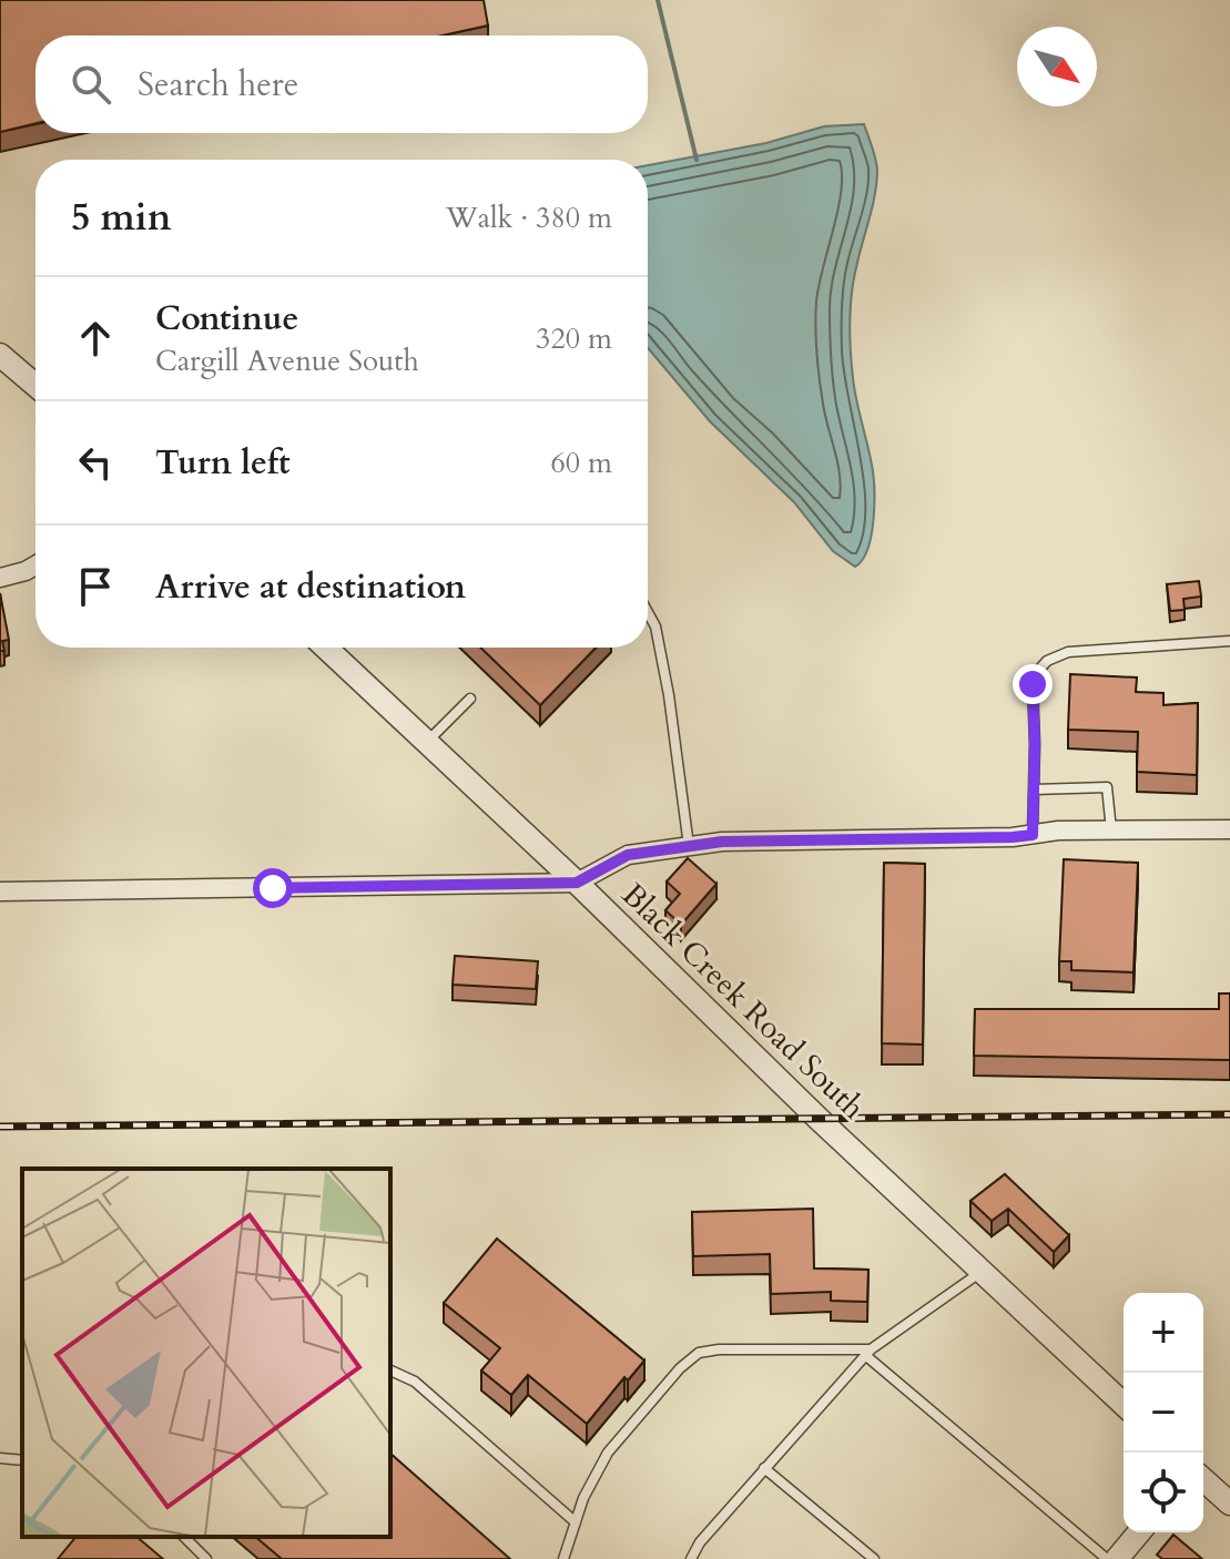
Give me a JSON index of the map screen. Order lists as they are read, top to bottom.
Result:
{
  "streets": {
    "street": ["Black Creek Road South"]
  },
  "north": "bottom right",
  "page": {
    "search": "Search here",
    "heading": ["5 min", "Walk · 380 m"],
    "list": [
      ["Continue", "Cargill Avenue South", "320 m"],
      ["Turn left", "60 m"],
      "Arrive at destination"
    ],
    "map_buttons": ["+", "−"]
  }
}
